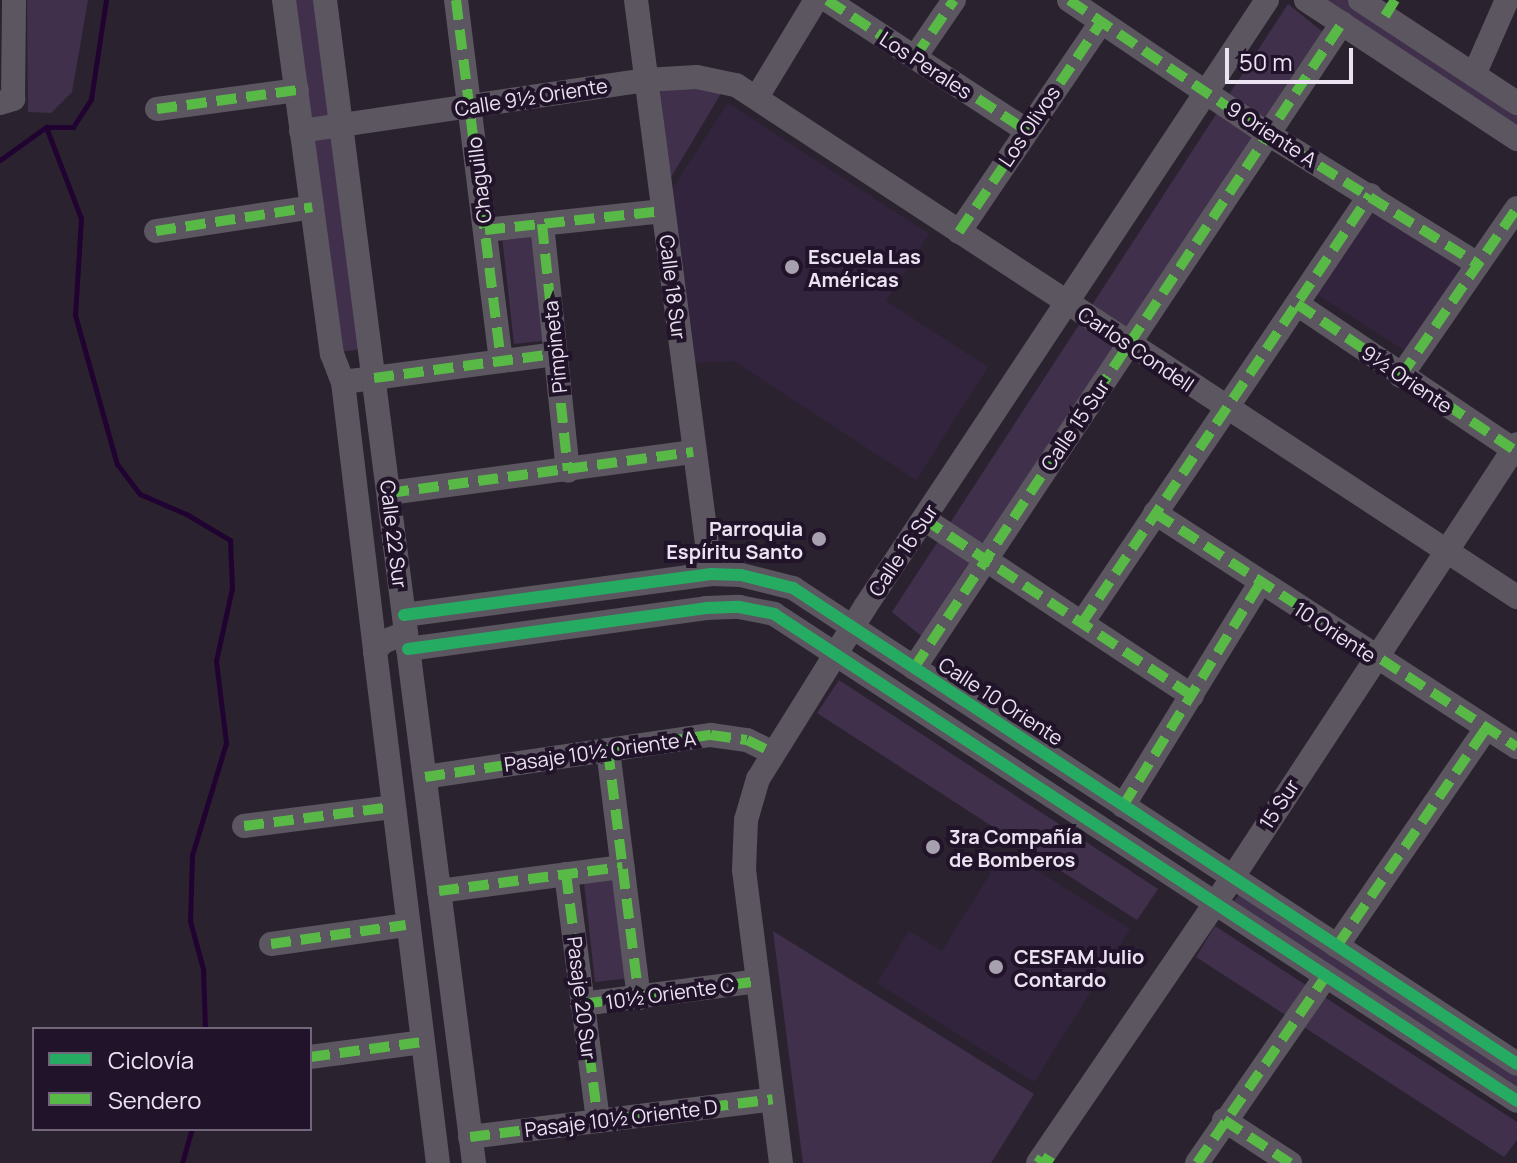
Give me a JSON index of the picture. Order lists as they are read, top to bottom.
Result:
{
  "streets": {
    "street": [
      "Los Perales",
      "Calle 9½ Oriente",
      "Los Olivos",
      "9 Oriente A",
      "Chaguillo",
      "Calle 18 Sur",
      "Pimpineta",
      "Carlos Condell",
      "9½ Oriente",
      "Calle 15 Sur",
      "Calle 22 Sur",
      "Calle 16 Sur",
      "10 Oriente",
      "Calle 10 Oriente",
      "Pasaje 10½ Oriente A",
      "15 Sur",
      "10½ Oriente C",
      "Pasaje 20 Sur",
      "Pasaje 10½ Oriente D"
    ]
  },
  "crossings": [
    ["Los Perales", "Los Olivos"],
    ["Calle 9½ Oriente", "Chaguillo"],
    ["Calle 9½ Oriente", "Calle 18 Sur"],
    ["Calle 9½ Oriente", "Carlos Condell"],
    ["Calle 9½ Oriente", "Calle 22 Sur"],
    ["Los Olivos", "9 Oriente A"],
    ["Los Olivos", "Carlos Condell"],
    ["9 Oriente A", "Calle 15 Sur"],
    ["9 Oriente A", "Calle 16 Sur"],
    ["Calle 18 Sur", "Calle 10 Oriente"],
    ["Carlos Condell", "Calle 15 Sur"],
    ["Carlos Condell", "Calle 16 Sur"],
    ["Carlos Condell", "15 Sur"],
    ["9½ Oriente", "15 Sur"],
    ["Calle 15 Sur", "Calle 10 Oriente"],
    ["Calle 22 Sur", "Calle 10 Oriente"],
    ["Calle 22 Sur", "Pasaje 10½ Oriente A"],
    ["Calle 22 Sur", "Pasaje 10½ Oriente D"],
    ["Calle 16 Sur", "Calle 10 Oriente"],
    ["Calle 16 Sur", "Pasaje 10½ Oriente A"],
    ["Calle 16 Sur", "10½ Oriente C"],
    ["Calle 16 Sur", "Pasaje 10½ Oriente D"],
    ["10 Oriente", "15 Sur"],
    ["Calle 10 Oriente", "15 Sur"],
    ["10½ Oriente C", "Pasaje 20 Sur"],
    ["Pasaje 20 Sur", "Pasaje 10½ Oriente D"]
  ],
  "places": [
    "Escuela Las Américas",
    "Parroquia Espíritu Santo",
    "3ra Compañía de Bomberos",
    "CESFAM Julio Contardo"
  ],
  "legend": ["Ciclovía", "Sendero"],
  "scale_bar": "50 m"
}
